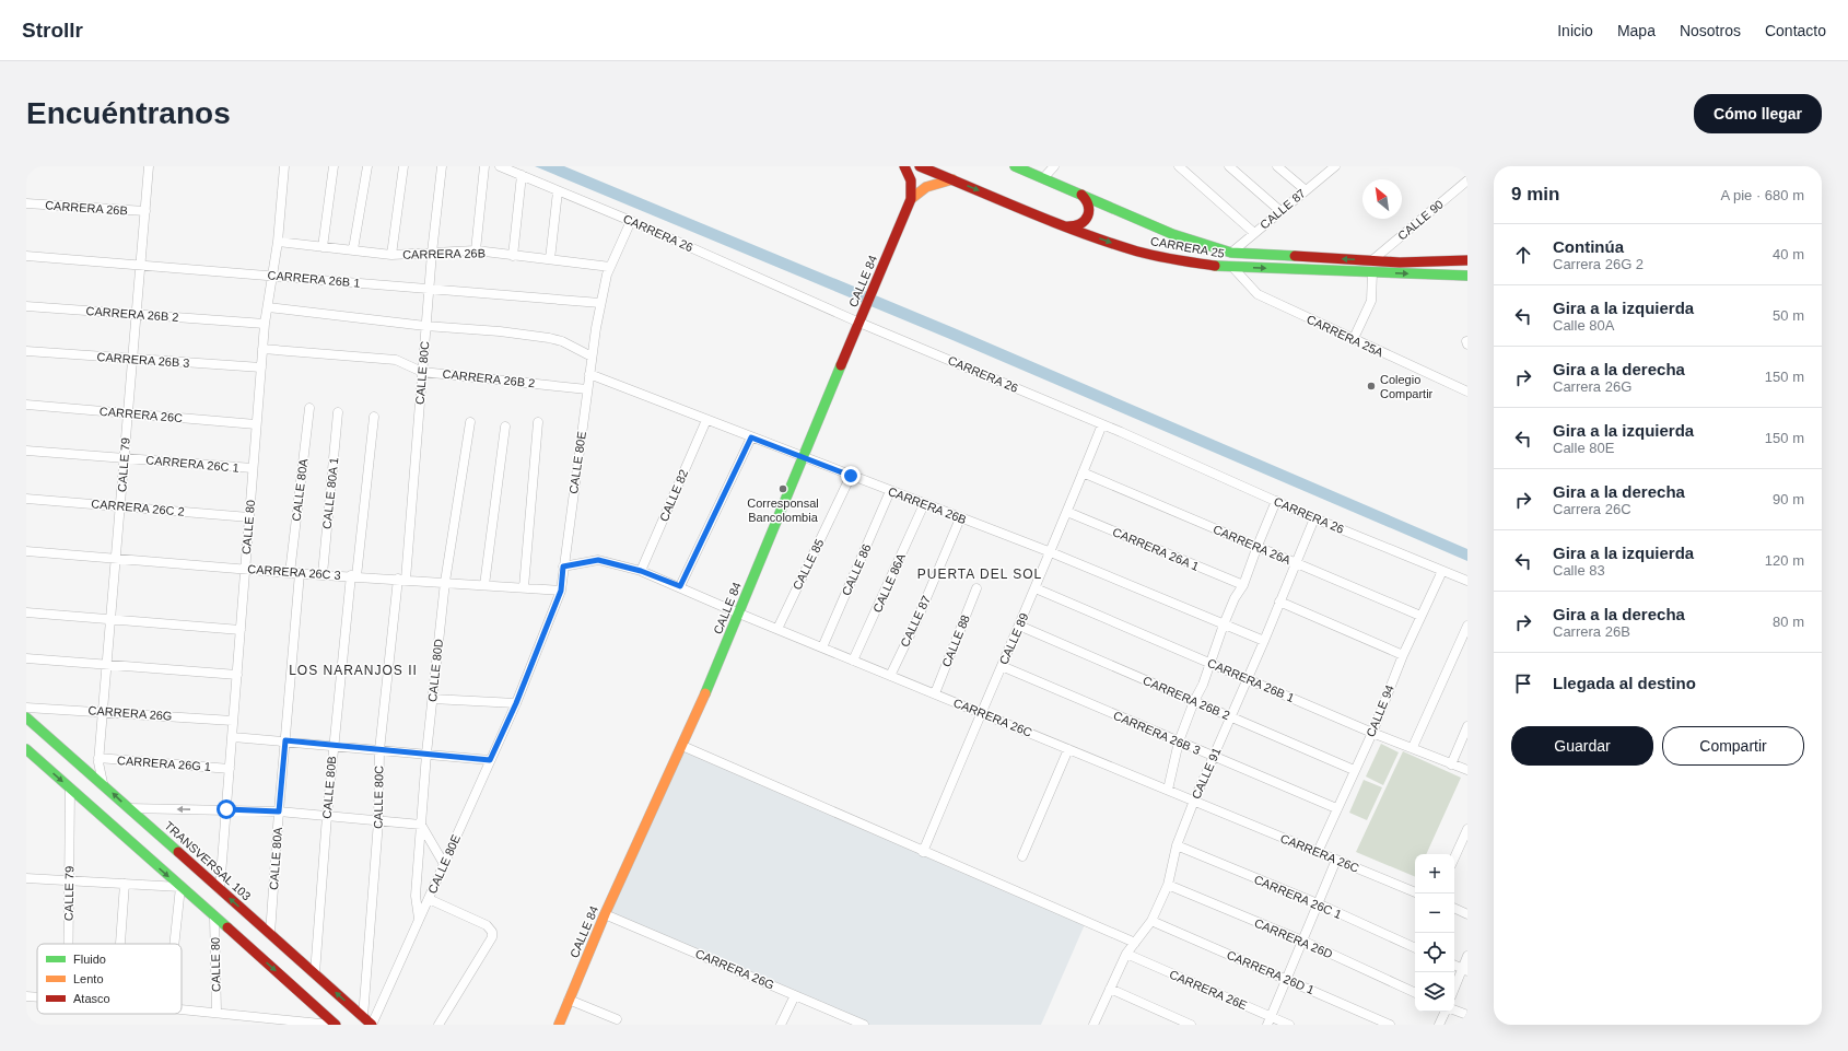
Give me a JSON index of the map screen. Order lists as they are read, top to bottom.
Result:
{
  "streets": {
    "street": [
      "CARRERA 26B",
      "CALLE 87",
      "CALLE 90",
      "CARRERA 26",
      "CARRERA 25",
      "CARRERA 26B 1",
      "CALLE 84",
      "CARRERA 26B 2",
      "CARRERA 25A",
      "CARRERA 26B 3",
      "CALLE 80C",
      "CARRERA 26C",
      "CALLE 80E",
      "CARRERA 26C 1",
      "CALLE 79",
      "CALLE 80A",
      "CALLE 80A 1",
      "CALLE 82",
      "CARRERA 26C 2",
      "CALLE 80",
      "CARRERA 26A",
      "CARRERA 26A 1",
      "CALLE 85",
      "CALLE 86",
      "CARRERA 26C 3",
      "CALLE 86A",
      "CALLE 89",
      "CALLE 88",
      "CALLE 80D",
      "CALLE 94",
      "CARRERA 26G",
      "CARRERA 26G 1",
      "CALLE 91",
      "CALLE 80B",
      "TRANSVERSAL 103",
      "CARRERA 26D",
      "CARRERA 26D 1",
      "CARRERA 26E"
    ]
  },
  "crossings": [
    ["CARRERA 26B", "CALLE 87"],
    ["CARRERA 26B", "CALLE 84"],
    ["CARRERA 26B", "CALLE 80C"],
    ["CARRERA 26B", "CALLE 80E"],
    ["CARRERA 26B", "CALLE 79"],
    ["CARRERA 26B", "CALLE 82"],
    ["CARRERA 26B", "CALLE 80"],
    ["CARRERA 26B", "CALLE 85"],
    ["CARRERA 26B", "CALLE 86"],
    ["CARRERA 26B", "CALLE 86A"],
    ["CARRERA 26B", "CALLE 89"],
    ["CARRERA 26B", "CALLE 91"],
    ["CALLE 87", "CARRERA 25"],
    ["CALLE 87", "CARRERA 26C"],
    ["CALLE 90", "CARRERA 25"],
    ["CARRERA 26", "CALLE 84"],
    ["CARRERA 26", "CALLE 80E"],
    ["CARRERA 26", "CALLE 89"],
    ["CARRERA 26", "CALLE 94"],
    ["CARRERA 26", "CALLE 91"],
    ["CARRERA 25", "CARRERA 25A"],
    ["CARRERA 26B 1", "CALLE 80C"],
    ["CARRERA 26B 1", "CALLE 80E"],
    ["CARRERA 26B 1", "CALLE 79"],
    ["CARRERA 26B 1", "CALLE 80"],
    ["CARRERA 26B 1", "CALLE 89"],
    ["CARRERA 26B 1", "CALLE 94"],
    ["CARRERA 26B 1", "CALLE 91"],
    ["CALLE 84", "CARRERA 26C"],
    ["CALLE 84", "CARRERA 26G"],
    ["CARRERA 26B 2", "CALLE 80C"],
    ["CARRERA 26B 2", "CALLE 80E"],
    ["CARRERA 26B 2", "CALLE 79"],
    ["CARRERA 26B 2", "CALLE 80"],
    ["CARRERA 26B 2", "CALLE 89"],
    ["CARRERA 26B 2", "CALLE 94"],
    ["CARRERA 26B 2", "CALLE 91"],
    ["CARRERA 26B 3", "CALLE 79"],
    ["CARRERA 26B 3", "CALLE 80"],
    ["CARRERA 26B 3", "CALLE 89"],
    ["CARRERA 26B 3", "CALLE 94"],
    ["CARRERA 26B 3", "CALLE 91"],
    ["CALLE 80C", "CARRERA 26C 3"],
    ["CALLE 80C", "TRANSVERSAL 103"],
    ["CARRERA 26C", "CALLE 80E"],
    ["CARRERA 26C", "CALLE 79"],
    ["CARRERA 26C", "CALLE 82"],
    ["CARRERA 26C", "CALLE 80"],
    ["CARRERA 26C", "CALLE 85"],
    ["CARRERA 26C", "CALLE 86"],
    ["CARRERA 26C", "CALLE 86A"],
    ["CARRERA 26C", "CALLE 89"],
    ["CARRERA 26C", "CALLE 88"],
    ["CARRERA 26C", "CALLE 94"],
    ["CARRERA 26C", "CALLE 91"],
    ["CALLE 80E", "CARRERA 26C 3"],
    ["CALLE 80E", "CALLE 80D"],
    ["CALLE 80E", "TRANSVERSAL 103"],
    ["CARRERA 26C 1", "CALLE 79"],
    ["CARRERA 26C 1", "CALLE 80"],
    ["CARRERA 26C 1", "CALLE 91"],
    ["CALLE 79", "CARRERA 26C 2"],
    ["CALLE 79", "CARRERA 26C 3"],
    ["CALLE 79", "CARRERA 26G"],
    ["CALLE 79", "CARRERA 26G 1"],
    ["CALLE 79", "TRANSVERSAL 103"],
    ["CALLE 80A", "CARRERA 26C 3"],
    ["CALLE 80A", "TRANSVERSAL 103"],
    ["CALLE 80A 1", "CARRERA 26C 3"],
    ["CARRERA 26C 2", "CALLE 80"],
    ["CALLE 80", "CARRERA 26C 3"],
    ["CALLE 80", "CARRERA 26G"],
    ["CALLE 80", "CARRERA 26G 1"],
    ["CALLE 80", "TRANSVERSAL 103"],
    ["CARRERA 26A", "CALLE 89"],
    ["CARRERA 26A", "CALLE 94"],
    ["CARRERA 26A", "CALLE 91"],
    ["CARRERA 26A 1", "CALLE 89"],
    ["CARRERA 26C 3", "CALLE 80D"],
    ["CARRERA 26C 3", "CALLE 80B"],
    ["CALLE 91", "CARRERA 26D"],
    ["CALLE 91", "CARRERA 26D 1"],
    ["CALLE 91", "CARRERA 26E"],
    ["CALLE 80B", "TRANSVERSAL 103"]
  ],
  "districts": ["PUERTA DEL SOL", "LOS NARANJOS II"],
  "places": ["Colegio Compartir", "Corresponsal Bancolombia"],
  "legend": ["Fluido", "Lento", "Atasco"],
  "north": "top left",
  "page": {
    "header": "Strollr",
    "nav": [
      "Inicio",
      "Mapa",
      "Nosotros",
      "Contacto"
    ],
    "buttons": [
      "Cómo llegar",
      ["Guardar", "Compartir"]
    ],
    "title": "Encuéntranos",
    "heading": ["9 min", "A pie · 680 m"],
    "list": [
      ["Continúa", "Carrera 26G 2", "40 m"],
      ["Gira a la izquierda", "Calle 80A", "50 m"],
      ["Gira a la derecha", "Carrera 26G", "150 m"],
      ["Gira a la izquierda", "Calle 80E", "150 m"],
      ["Gira a la derecha", "Carrera 26C", "90 m"],
      ["Gira a la izquierda", "Calle 83", "120 m"],
      ["Gira a la derecha", "Carrera 26B", "80 m"],
      "Llegada al destino"
    ],
    "map_buttons": ["+", "−"]
  }
}
